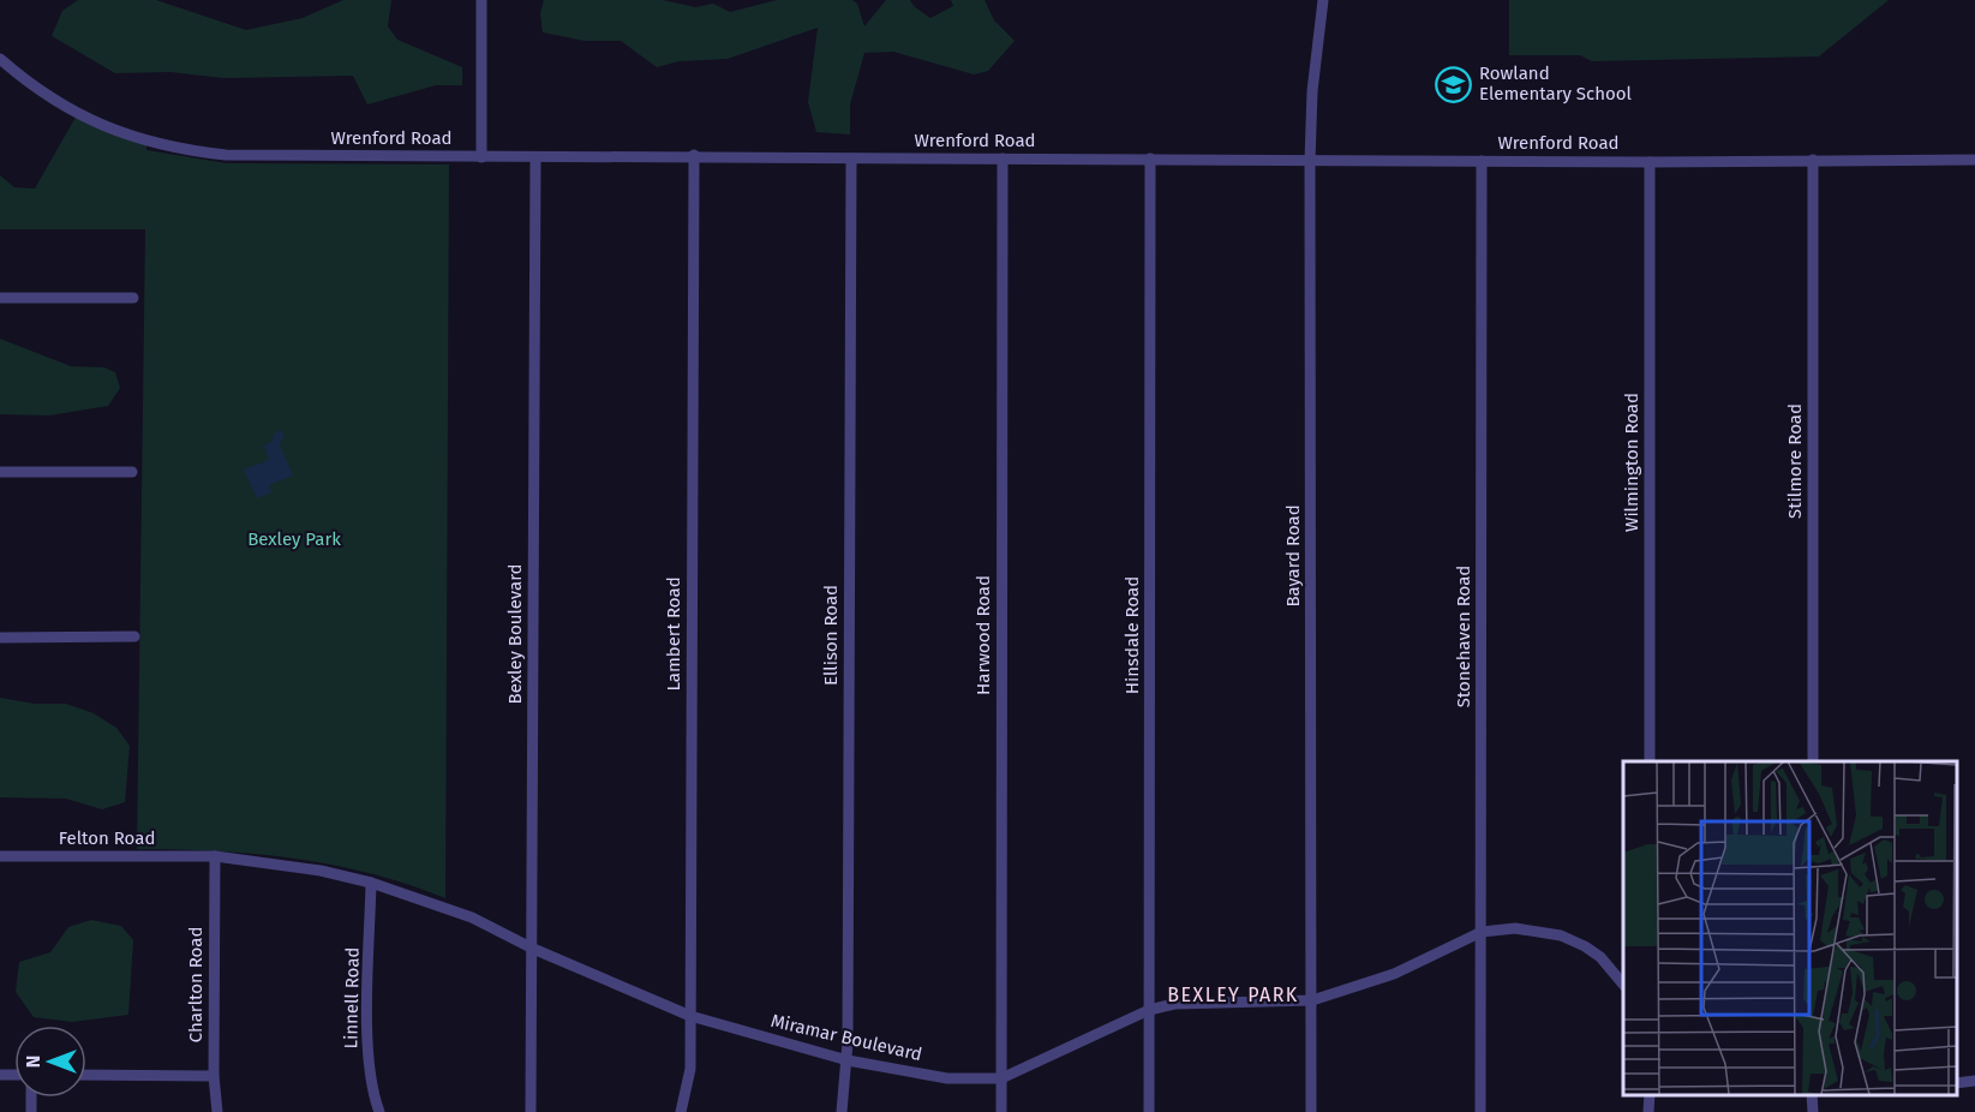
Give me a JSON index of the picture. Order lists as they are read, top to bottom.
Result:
{
  "streets": {
    "street": [
      "Wrenford Road",
      "Stilmore Road",
      "Wilmington Road",
      "Bayard Road",
      "Bexley Boulevard",
      "Lambert Road",
      "Ellison Road",
      "Harwood Road",
      "Hinsdale Road",
      "Stonehaven Road",
      "Felton Road",
      "Charlton Road",
      "Linnell Road",
      "Miramar Boulevard"
    ]
  },
  "crossings": [
    ["Wrenford Road", "Stilmore Road"],
    ["Wrenford Road", "Wilmington Road"],
    ["Wrenford Road", "Bayard Road"],
    ["Wrenford Road", "Bexley Boulevard"],
    ["Wrenford Road", "Lambert Road"],
    ["Wrenford Road", "Ellison Road"],
    ["Wrenford Road", "Harwood Road"],
    ["Wrenford Road", "Hinsdale Road"],
    ["Wrenford Road", "Stonehaven Road"],
    ["Bayard Road", "Miramar Boulevard"],
    ["Bexley Boulevard", "Miramar Boulevard"],
    ["Lambert Road", "Miramar Boulevard"],
    ["Ellison Road", "Miramar Boulevard"],
    ["Harwood Road", "Miramar Boulevard"],
    ["Hinsdale Road", "Miramar Boulevard"],
    ["Stonehaven Road", "Miramar Boulevard"],
    ["Felton Road", "Charlton Road"],
    ["Felton Road", "Miramar Boulevard"],
    ["Charlton Road", "Miramar Boulevard"],
    ["Linnell Road", "Miramar Boulevard"]
  ],
  "districts": ["BEXLEY PARK"],
  "parks": ["Bexley Park"],
  "places": {
    "school or university": ["Rowland Elementary School"]
  },
  "north": "left"
}
